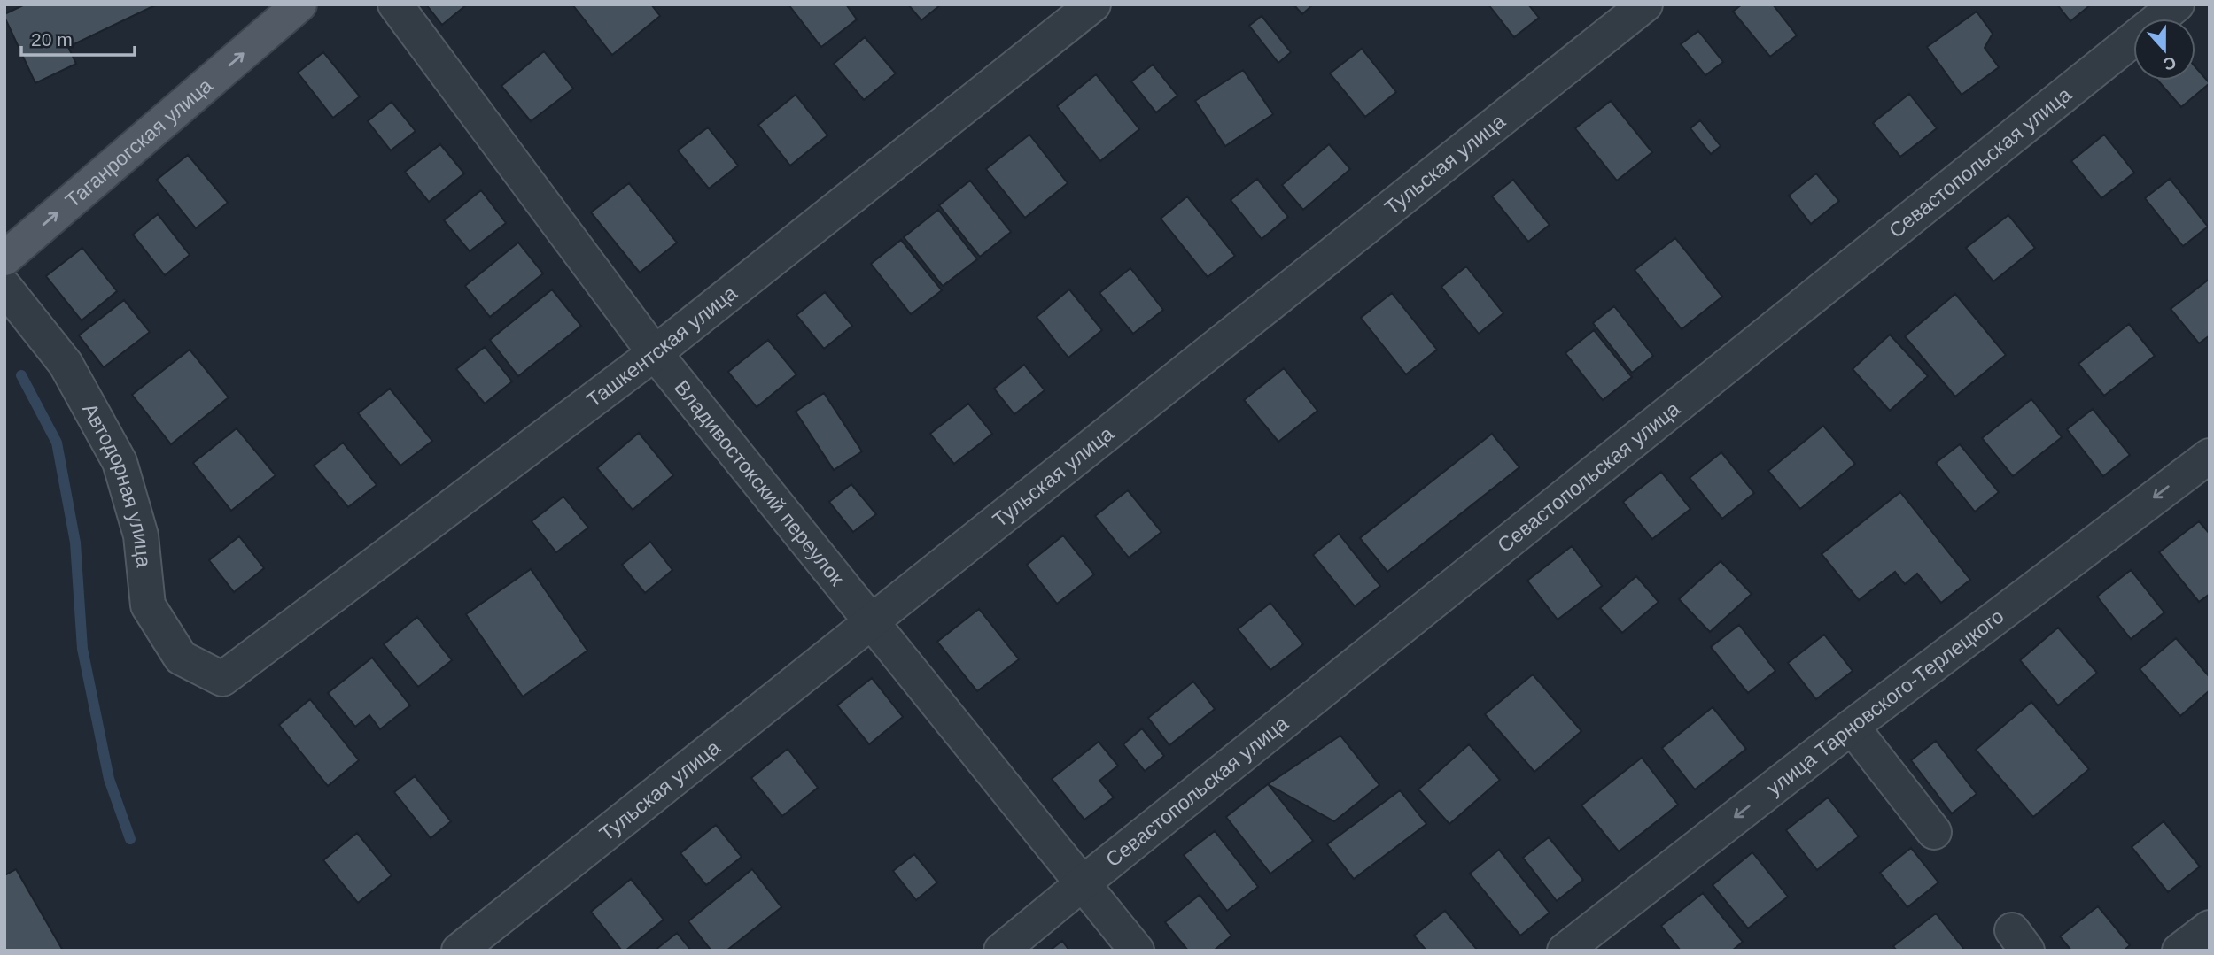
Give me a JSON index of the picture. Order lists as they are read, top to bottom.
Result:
{
  "streets": {
    "main road": ["Таганрогская улица"],
    "street": [
      "Севастопольская улица",
      "Тульская улица",
      "Ташкентская улица",
      "Владивостокский переулок",
      "Автодорная улица",
      "улица Тарновского-Терлецкого"
    ]
  },
  "crossings": [
    ["Севастопольская улица", "Владивостокский переулок"],
    ["Тульская улица", "Владивостокский переулок"],
    ["Ташкентская улица", "Владивостокский переулок"],
    ["Ташкентская улица", "Автодорная улица"]
  ],
  "one_way": ["Таганрогская улица", "улица Тарновского-Терлецкого"],
  "scale_bar": "20 m",
  "north": "bottom"
}
